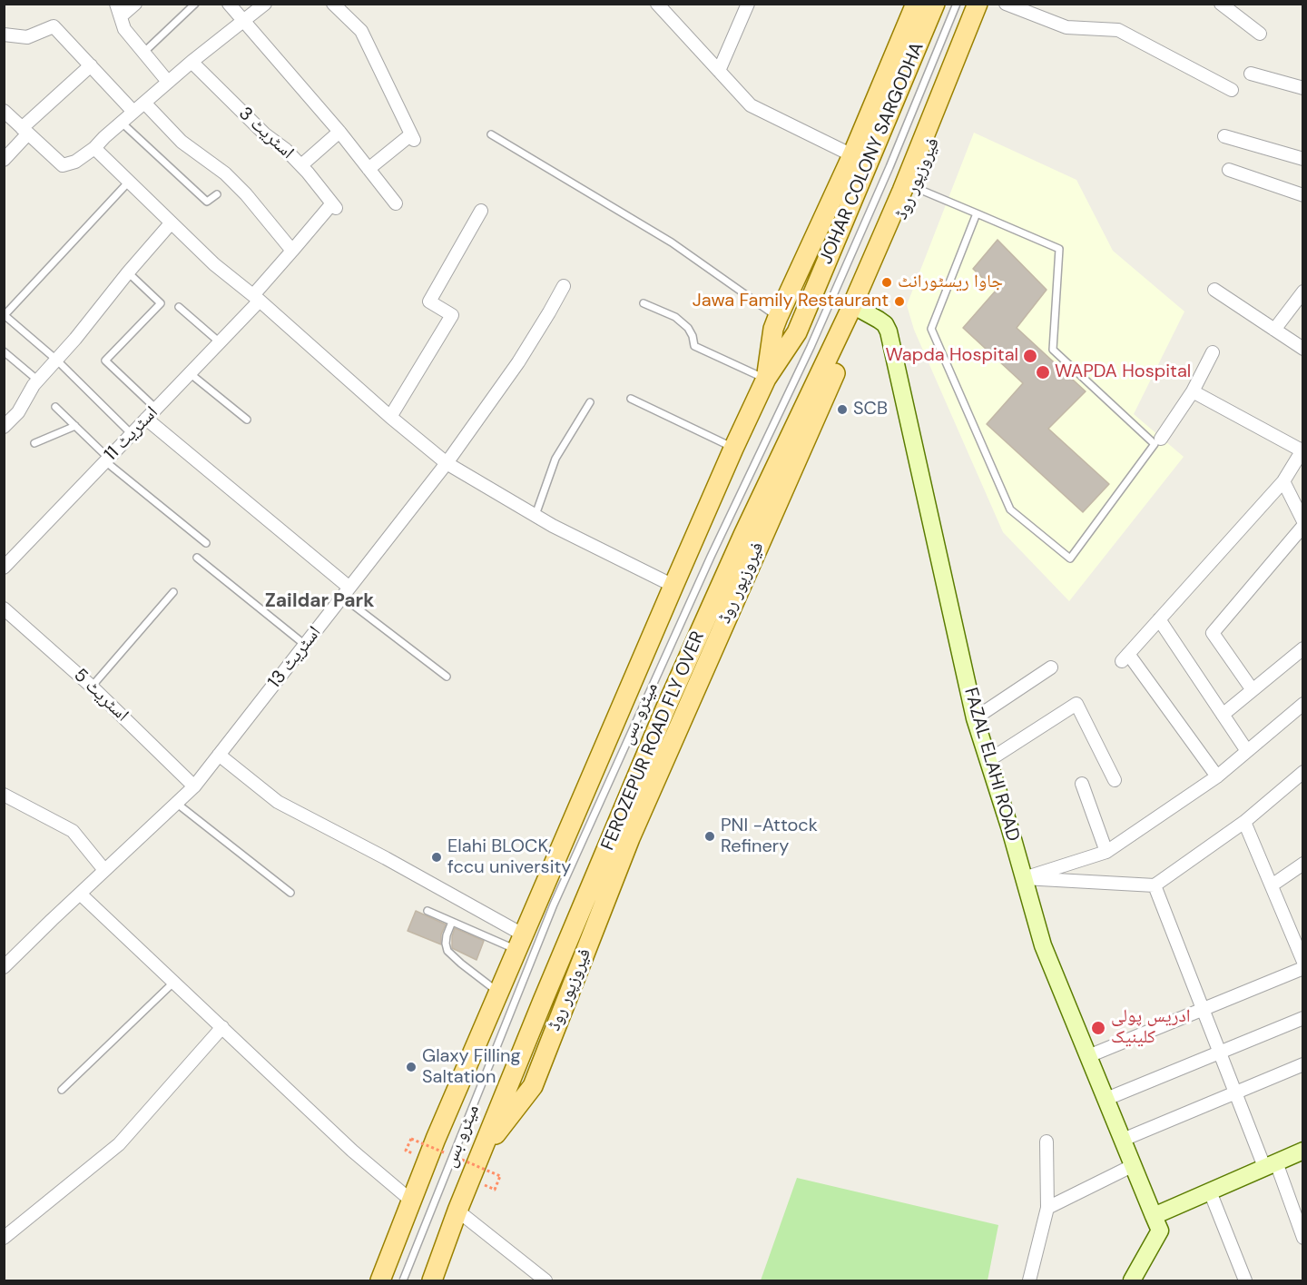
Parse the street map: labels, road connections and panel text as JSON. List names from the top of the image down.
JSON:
{
  "streets": {
    "main road": ["JOHAR COLONY SARGODHA", "فیروزپور روڈ", "FEROZEPUR ROAD FLY OVER"],
    "street": [
      "اسٹریٹ 3",
      "اسٹریٹ 11",
      "اسٹریٹ 13",
      "اسٹریٹ 5",
      "FAZAL ELAHI ROAD"
    ],
    "lane": ["میٹرو بس"]
  },
  "crossings": [
    ["اسٹریٹ 3", "اسٹریٹ 11"],
    ["فیروزپور روڈ", "FEROZEPUR ROAD FLY OVER"],
    ["فیروزپور روڈ", "FAZAL ELAHI ROAD"],
    ["اسٹریٹ 13", "اسٹریٹ 5"]
  ],
  "districts": ["Zaildar Park"],
  "places": [
    "جاوا ریسٹورانٹ",
    "Jawa Family Restaurant",
    "Wapda Hospital",
    "WAPDA Hospital",
    "SCB",
    "PNI -Attock Refinery",
    "Elahi BLOCK, fccu university",
    "ادریس پولی کلینیک",
    "Glaxy Filling Saltation"
  ]
}
